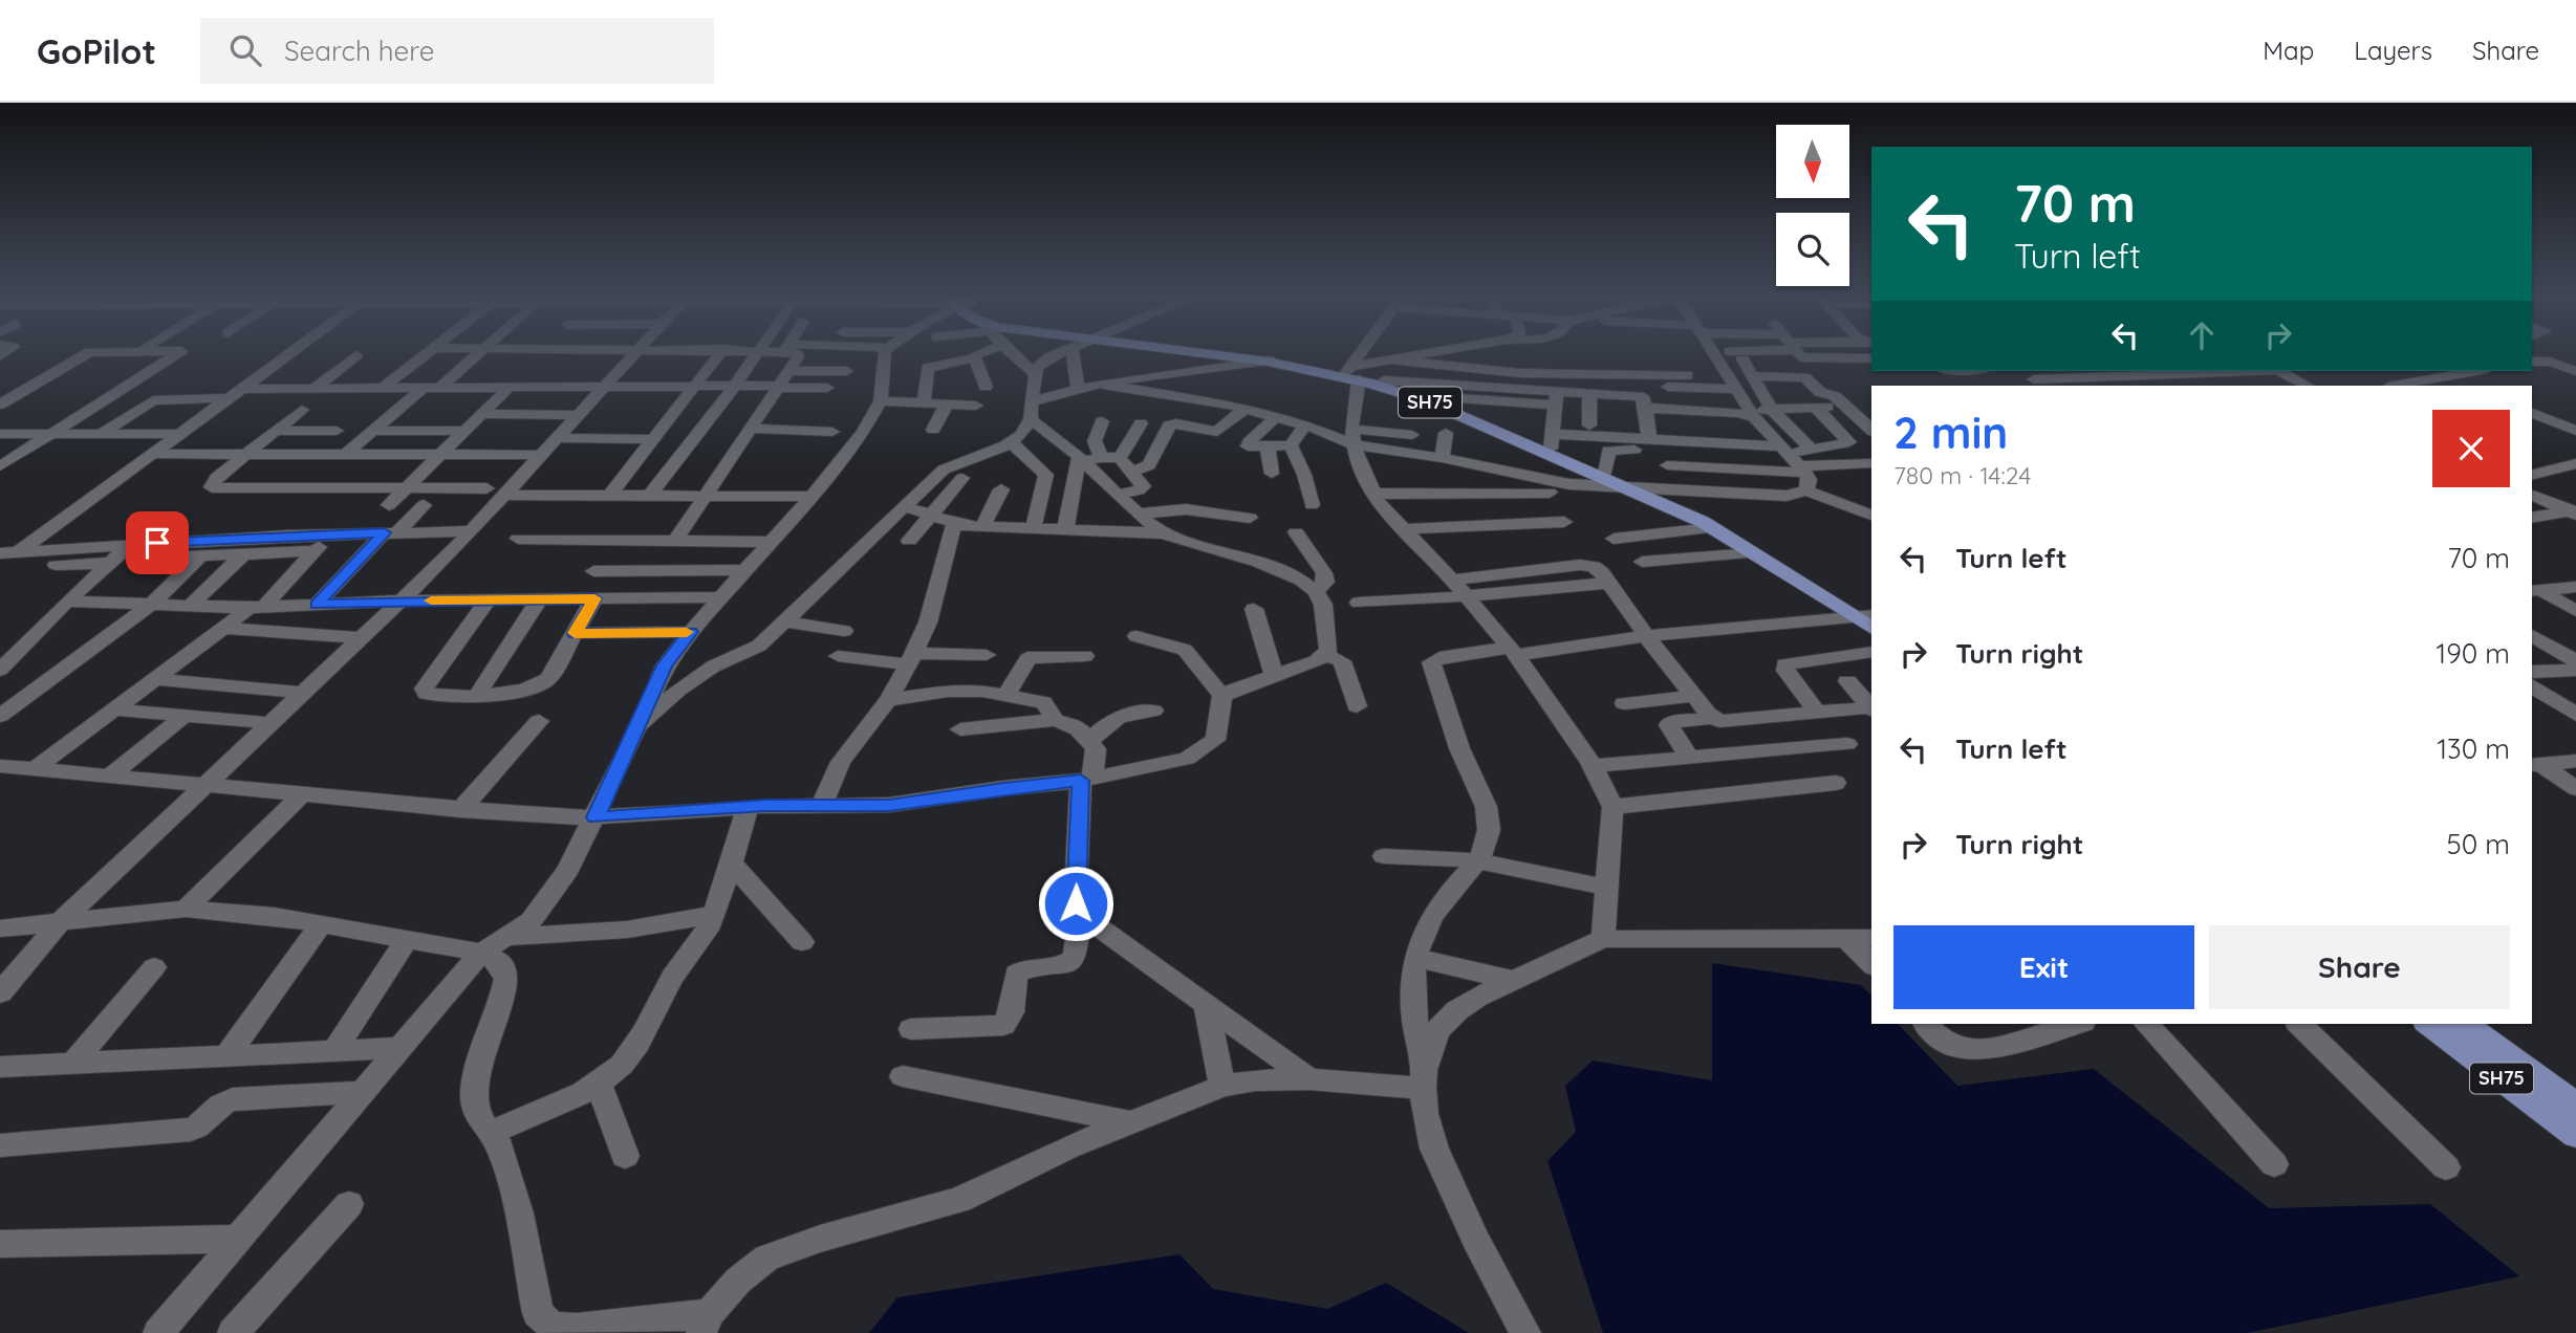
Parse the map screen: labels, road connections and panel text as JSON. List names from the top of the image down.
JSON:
{
  "streets": {
    "main road": ["SH75"]
  },
  "north": "bottom",
  "page": {
    "header": "GoPilot",
    "search": "Search here",
    "nav": ["Map", "Layers", "Share"],
    "turn": ["70 m", "Turn left"],
    "heading": ["2 min", "780 m · 14:24"],
    "list": [
      {
        "name": "Turn left",
        "value": "70 m"
      },
      {
        "name": "Turn right",
        "value": "190 m"
      },
      {
        "name": "Turn left",
        "value": "130 m"
      },
      {
        "name": "Turn right",
        "value": "50 m"
      }
    ],
    "buttons": ["Exit", "Share"]
  }
}
